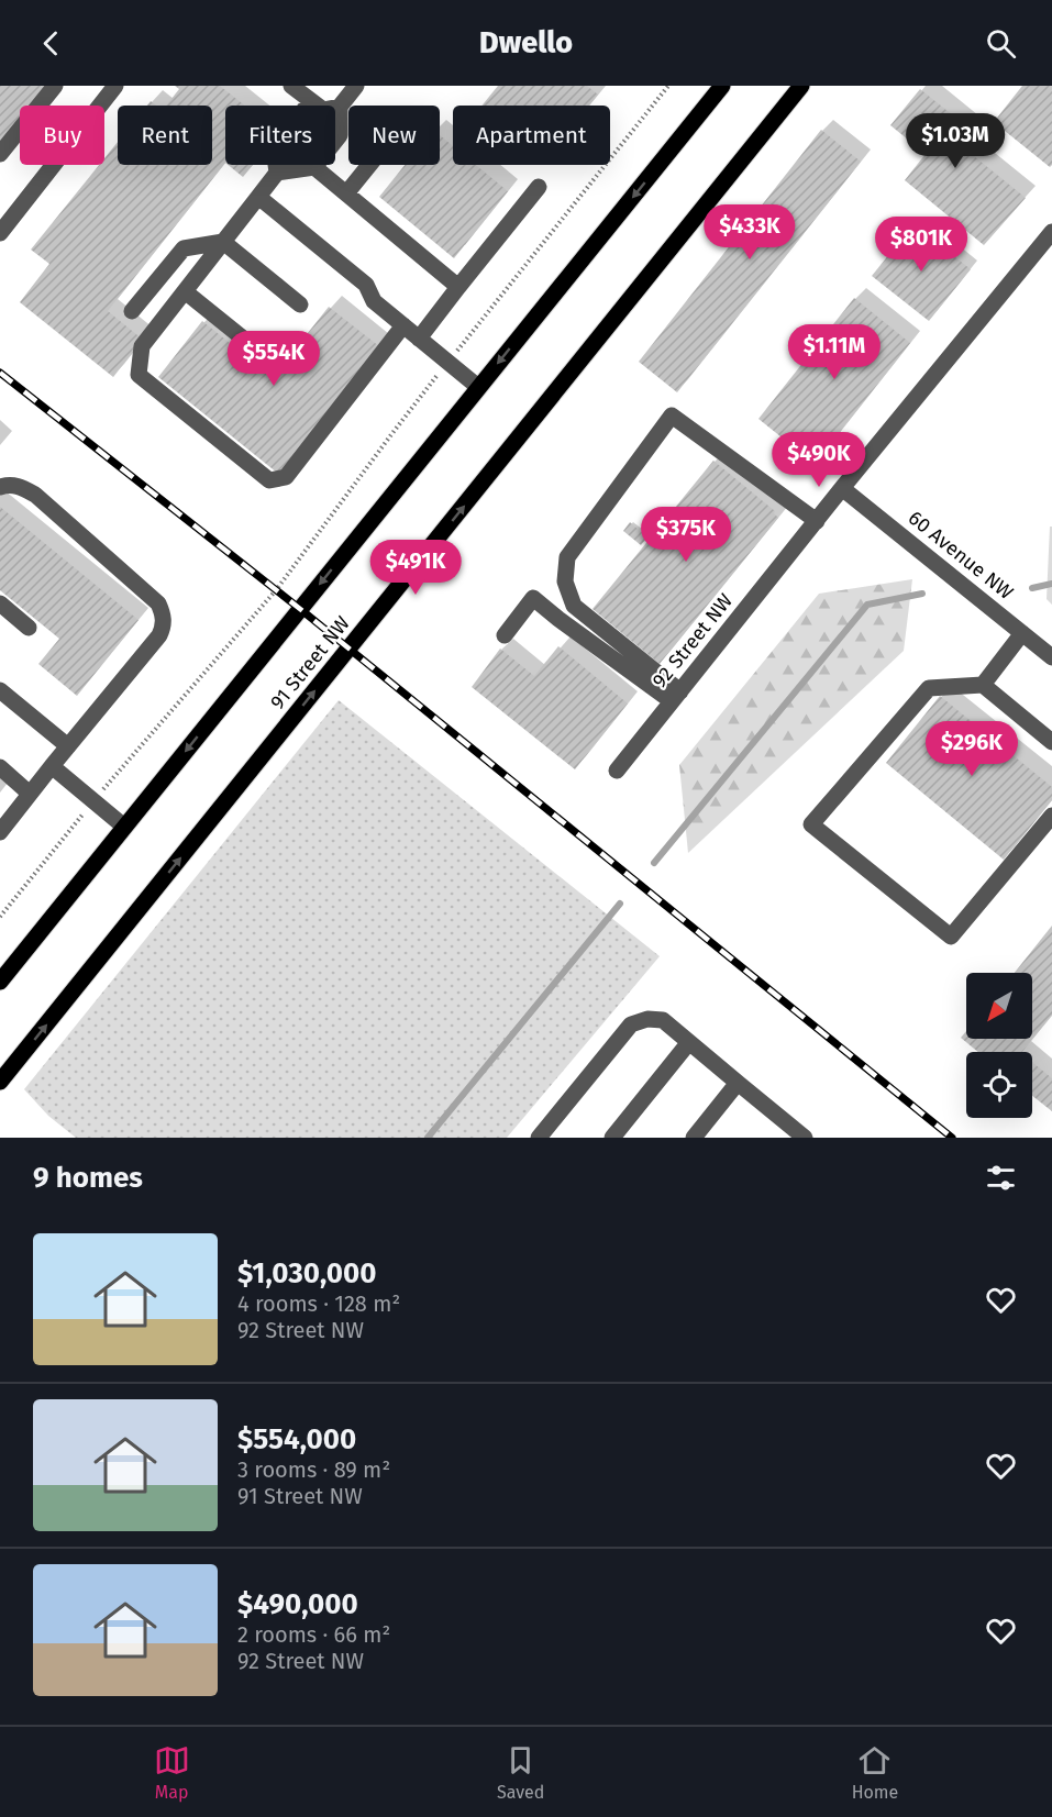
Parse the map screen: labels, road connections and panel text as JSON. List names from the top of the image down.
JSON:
{
  "streets": {
    "main road": ["91 Street NW"],
    "street": ["60 Avenue NW", "92 Street NW"]
  },
  "crossings": [
    ["60 Avenue NW", "92 Street NW"]
  ],
  "north": "bottom left",
  "page": {
    "header": "Dwello",
    "chip": [
      "Buy",
      "Rent",
      "Filters",
      "New",
      "Apartment"
    ],
    "price": [
      "$1.03M",
      "$433K",
      "$801K",
      "$1.11M",
      "$554K",
      "$490K",
      "$375K",
      "$491K",
      "$296K"
    ],
    "heading": "9 homes",
    "list": [
      {
        "name": "$1,030,000",
        "note": "4 rooms · 128 m² · 92 Street NW"
      },
      {
        "name": "$554,000",
        "note": "3 rooms · 89 m² · 91 Street NW"
      },
      {
        "name": "$490,000",
        "note": "2 rooms · 66 m² · 92 Street NW"
      }
    ],
    "tabs": ["Map", "Saved", "Home"]
  }
}
